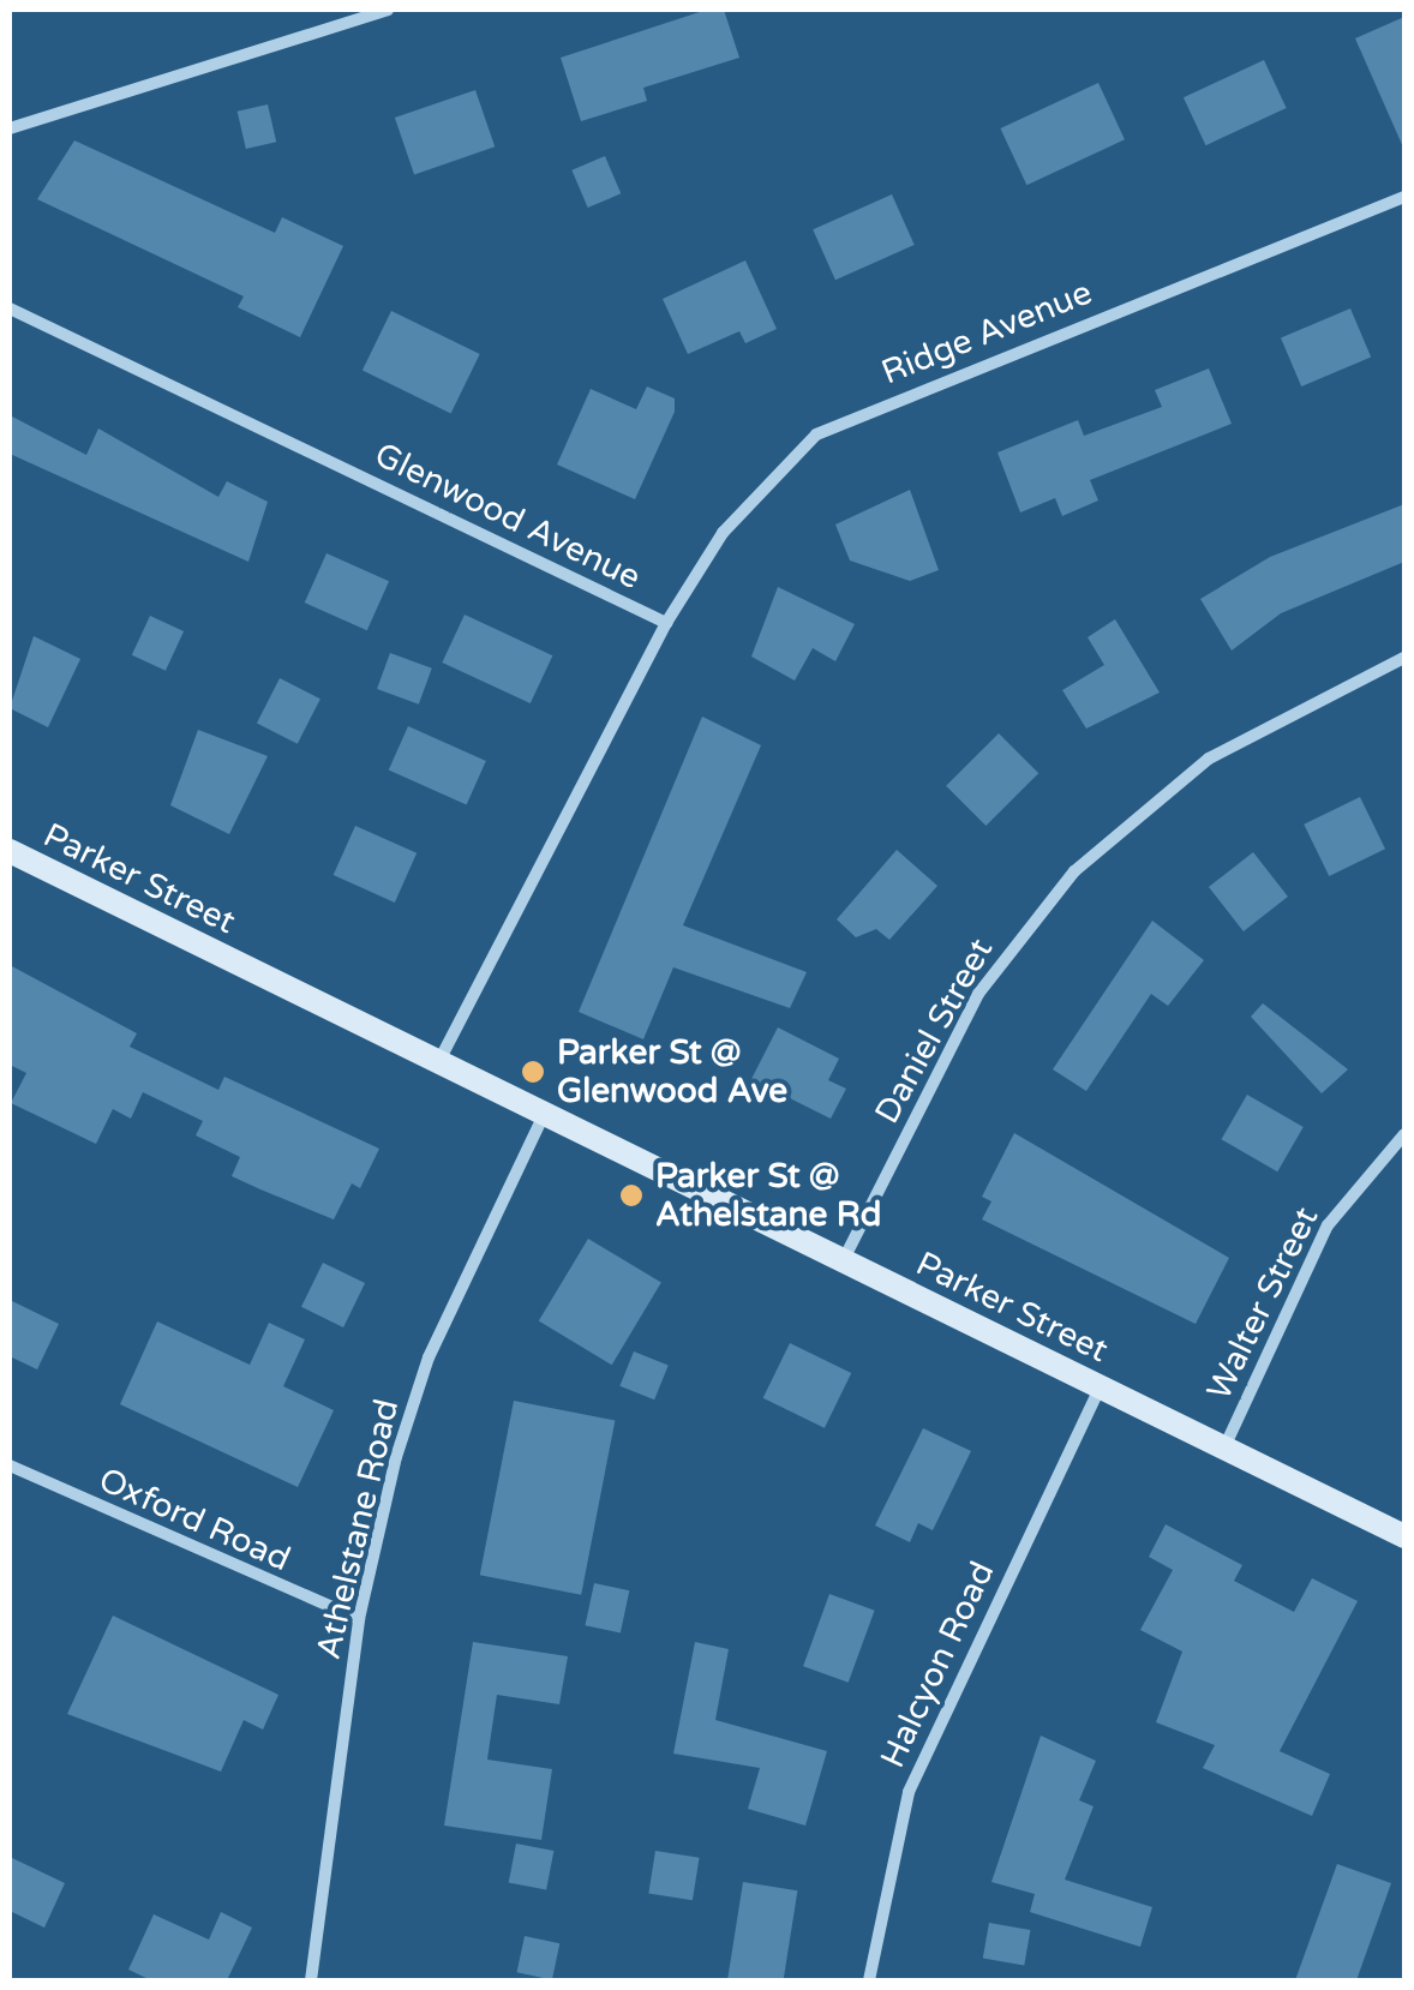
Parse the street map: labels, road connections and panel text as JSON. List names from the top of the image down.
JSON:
{
  "streets": {
    "main road": ["Parker Street"],
    "street": [
      "Ridge Avenue",
      "Glenwood Avenue",
      "Daniel Street",
      "Walter Street",
      "Oxford Road",
      "Athelstane Road",
      "Halcyon Road"
    ]
  },
  "crossings": [
    ["Ridge Avenue", "Glenwood Avenue"],
    ["Glenwood Avenue", "Parker Street"],
    ["Parker Street", "Daniel Street"],
    ["Parker Street", "Walter Street"],
    ["Parker Street", "Athelstane Road"],
    ["Parker Street", "Halcyon Road"],
    ["Oxford Road", "Athelstane Road"]
  ],
  "places": ["Parker St @ Glenwood Ave", "Parker St @ Athelstane Rd"]
}
